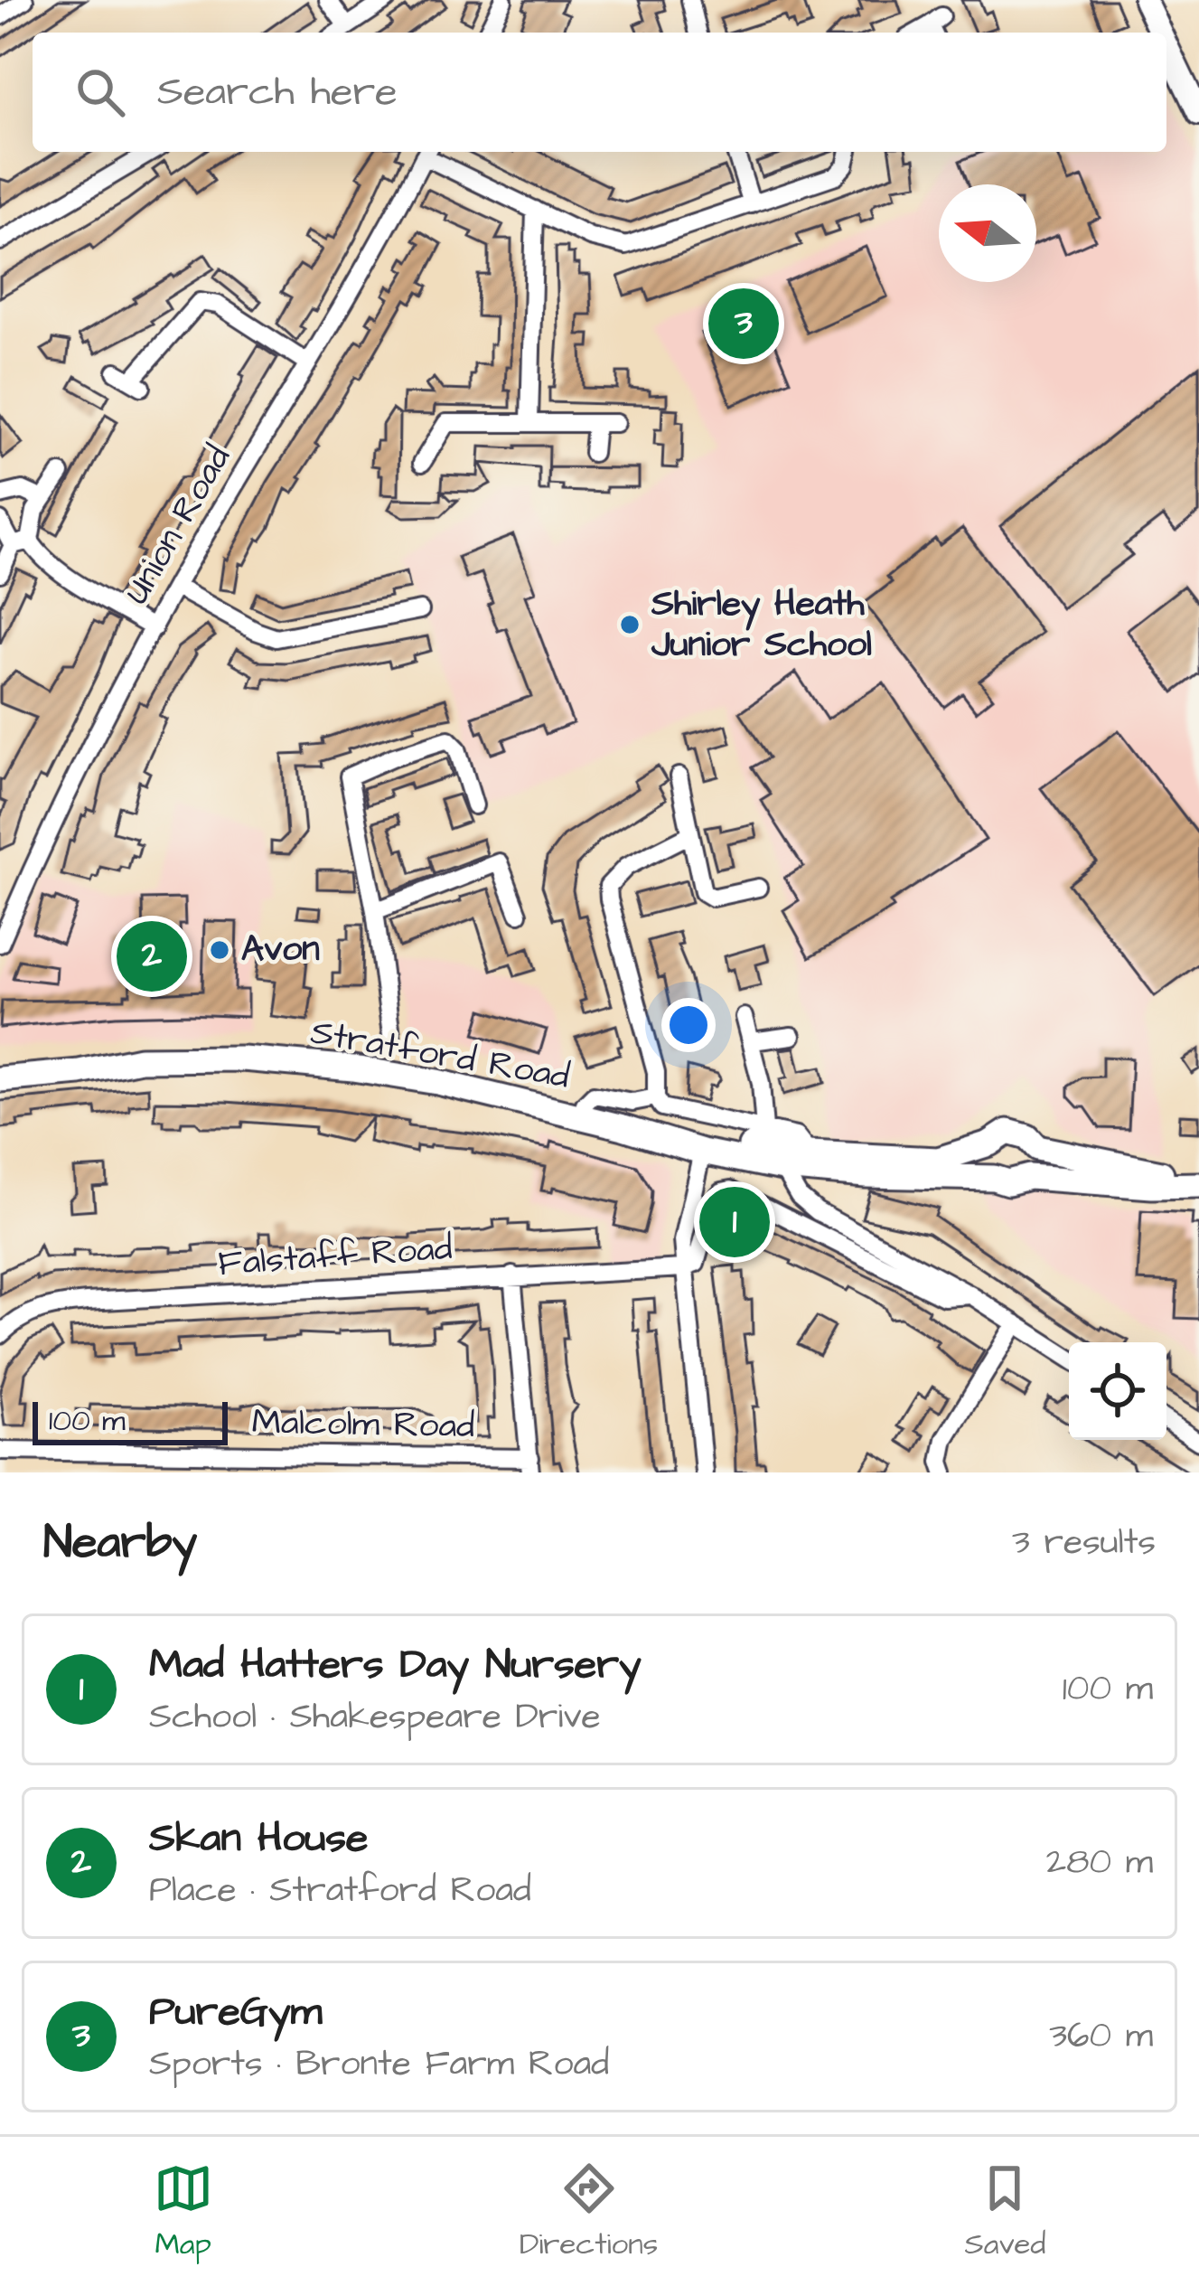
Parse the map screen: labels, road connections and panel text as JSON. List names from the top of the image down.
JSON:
{
  "streets": {
    "highway": ["Stratford Road"],
    "street": ["Union Road", "Falstaff Road", "Malcolm Road"]
  },
  "places": ["Shirley Heath Junior School", "Avon"],
  "scale_bar": "100 m",
  "north": "left",
  "page": {
    "search": "Search here",
    "pins": ["3", "2", "1"],
    "scale": "100 m",
    "heading": ["Nearby", "3 results"],
    "list": [
      {
        "mark": "1",
        "name": "Mad Hatters Day Nursery",
        "note": "School · Shakespeare Drive",
        "value": "100 m"
      },
      {
        "mark": "2",
        "name": "Skan House",
        "note": "Place · Stratford Road",
        "value": "280 m"
      },
      {
        "mark": "3",
        "name": "PureGym",
        "note": "Sports · Bronte Farm Road",
        "value": "360 m"
      }
    ],
    "nav": ["Map", "Directions", "Saved"]
  }
}
